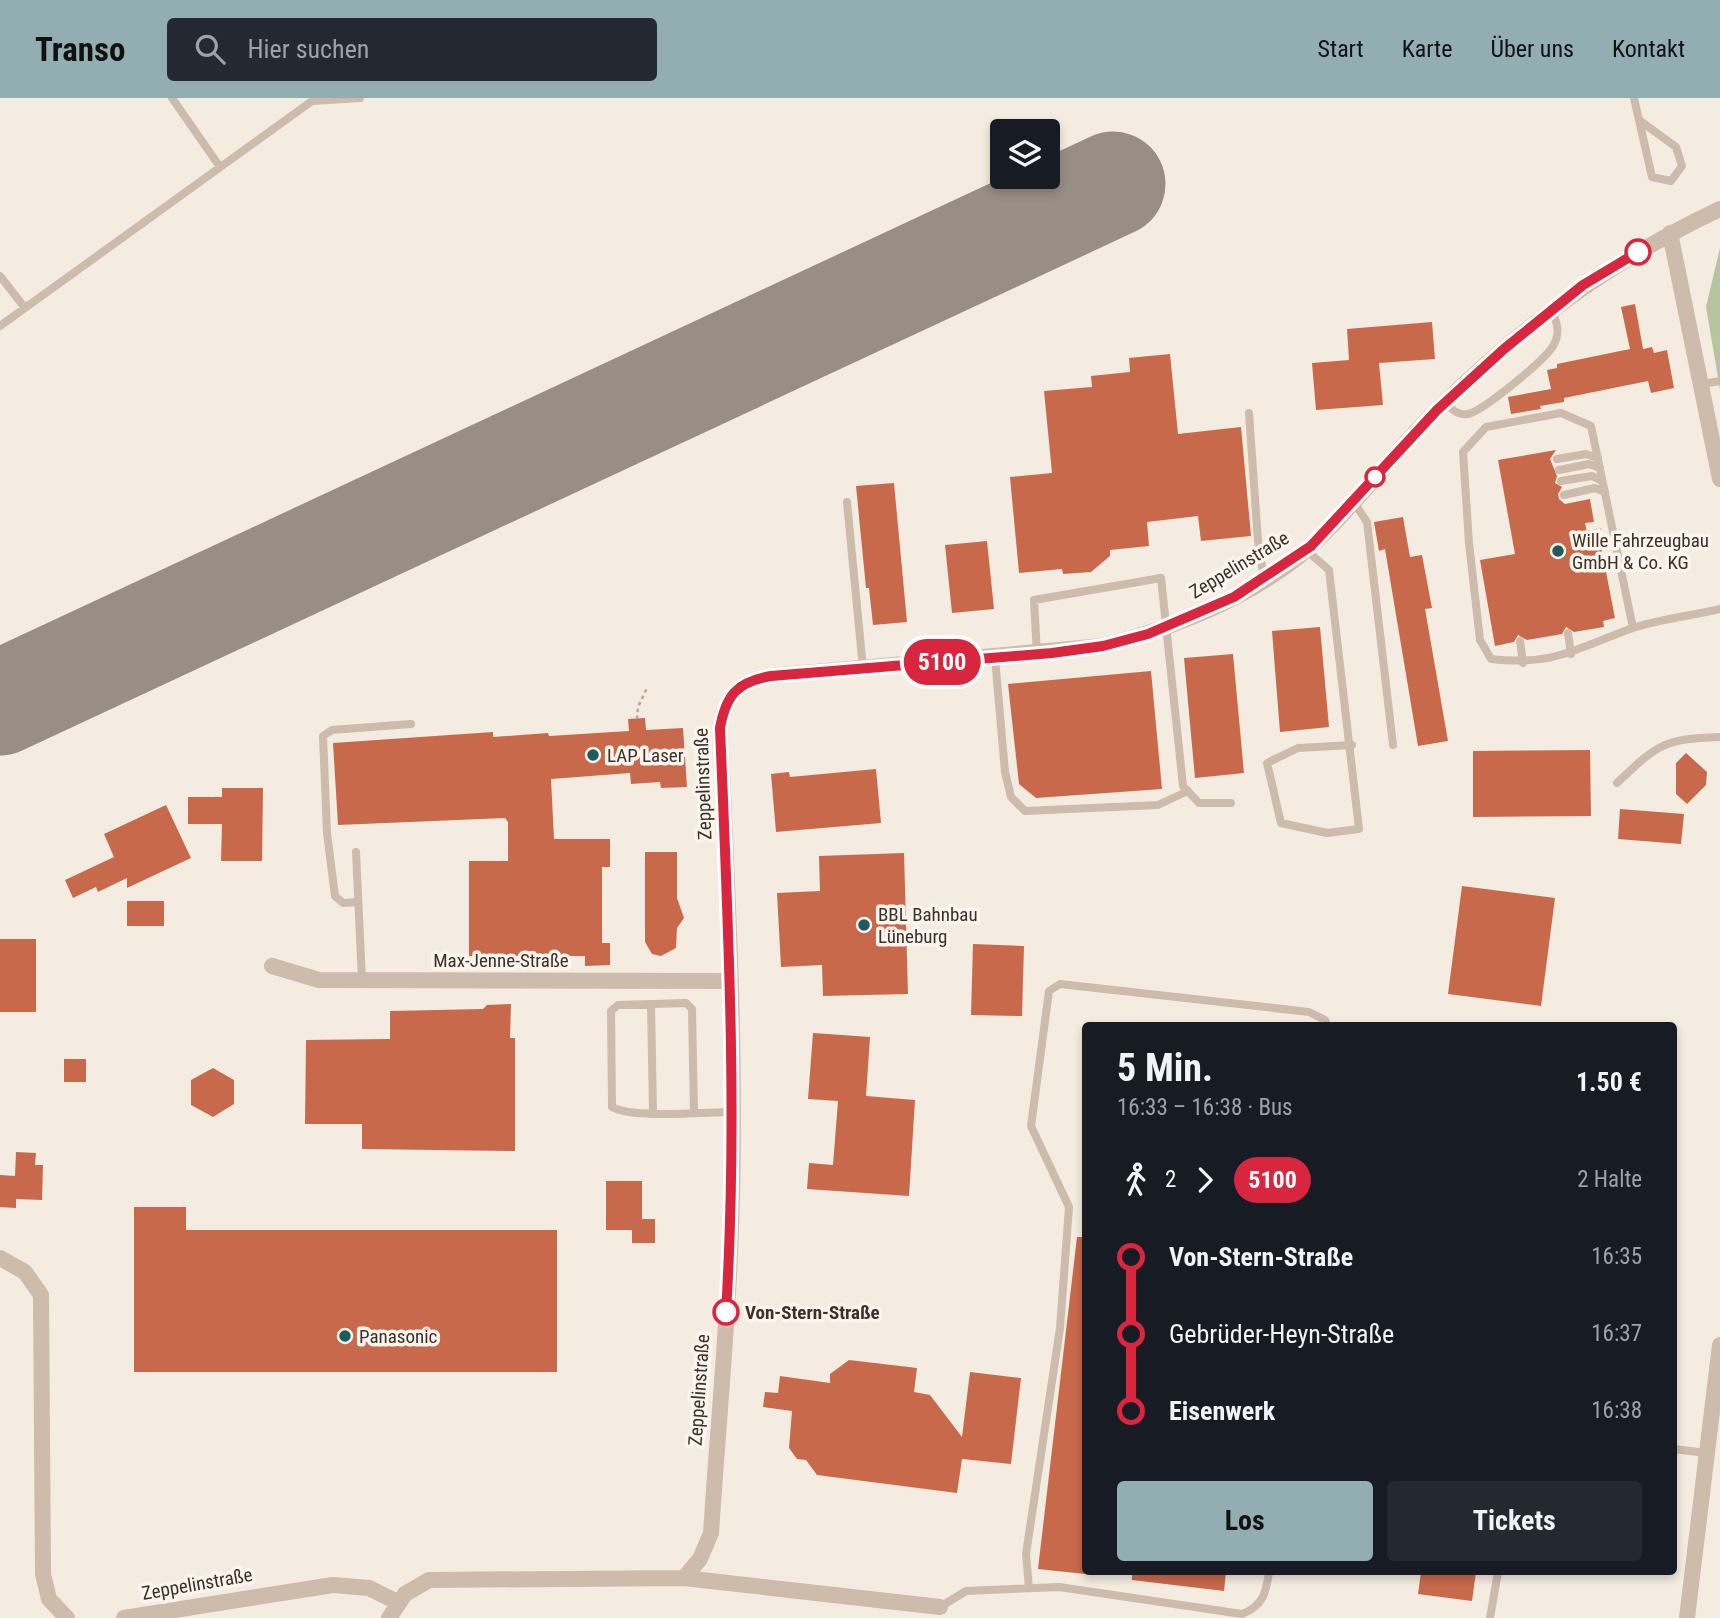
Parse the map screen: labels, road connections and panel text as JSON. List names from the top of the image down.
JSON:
{
  "streets": {
    "street": ["Zeppelinstraße", "Max-Jenne-Straße"]
  },
  "crossings": [
    ["Zeppelinstraße", "Max-Jenne-Straße"]
  ],
  "places": [
    "Wille Fahrzeugbau GmbH & Co. KG",
    "LAP Laser",
    "BBL Bahnbau Lüneburg",
    "Von-Stern-Straße",
    "Panasonic"
  ],
  "lines": ["bus line 5100"],
  "page": {
    "header": "Transo",
    "search": "Hier suchen",
    "nav": [
      "Start",
      "Karte",
      "Über uns",
      "Kontakt"
    ],
    "on_map": "5100",
    "heading": ["5 Min.", "16:33 – 16:38 · Bus", "1.50 €"],
    "legs": ["2", "5100", "2 Halte"],
    "list": [
      {
        "name": "Von-Stern-Straße",
        "value": "16:35"
      },
      {
        "name": "Gebrüder-Heyn-Straße",
        "value": "16:37"
      },
      {
        "name": "Eisenwerk",
        "value": "16:38"
      }
    ],
    "buttons": ["Los", "Tickets"]
  }
}
